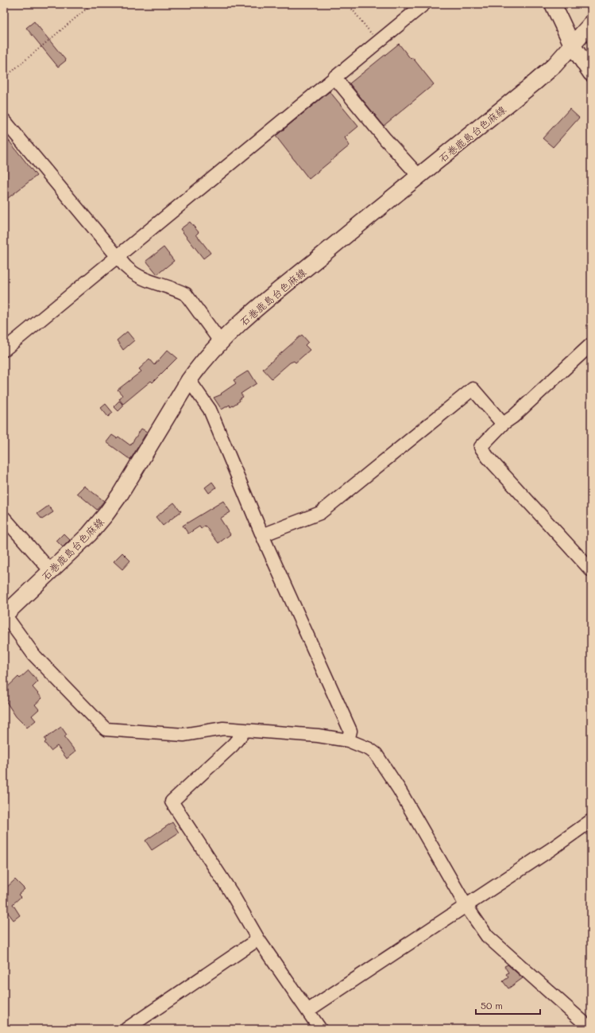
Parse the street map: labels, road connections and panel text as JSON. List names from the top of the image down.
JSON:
{
  "streets": {
    "main road": ["石巻鹿島台色麻線"]
  },
  "scale_bar": "50 m"
}
